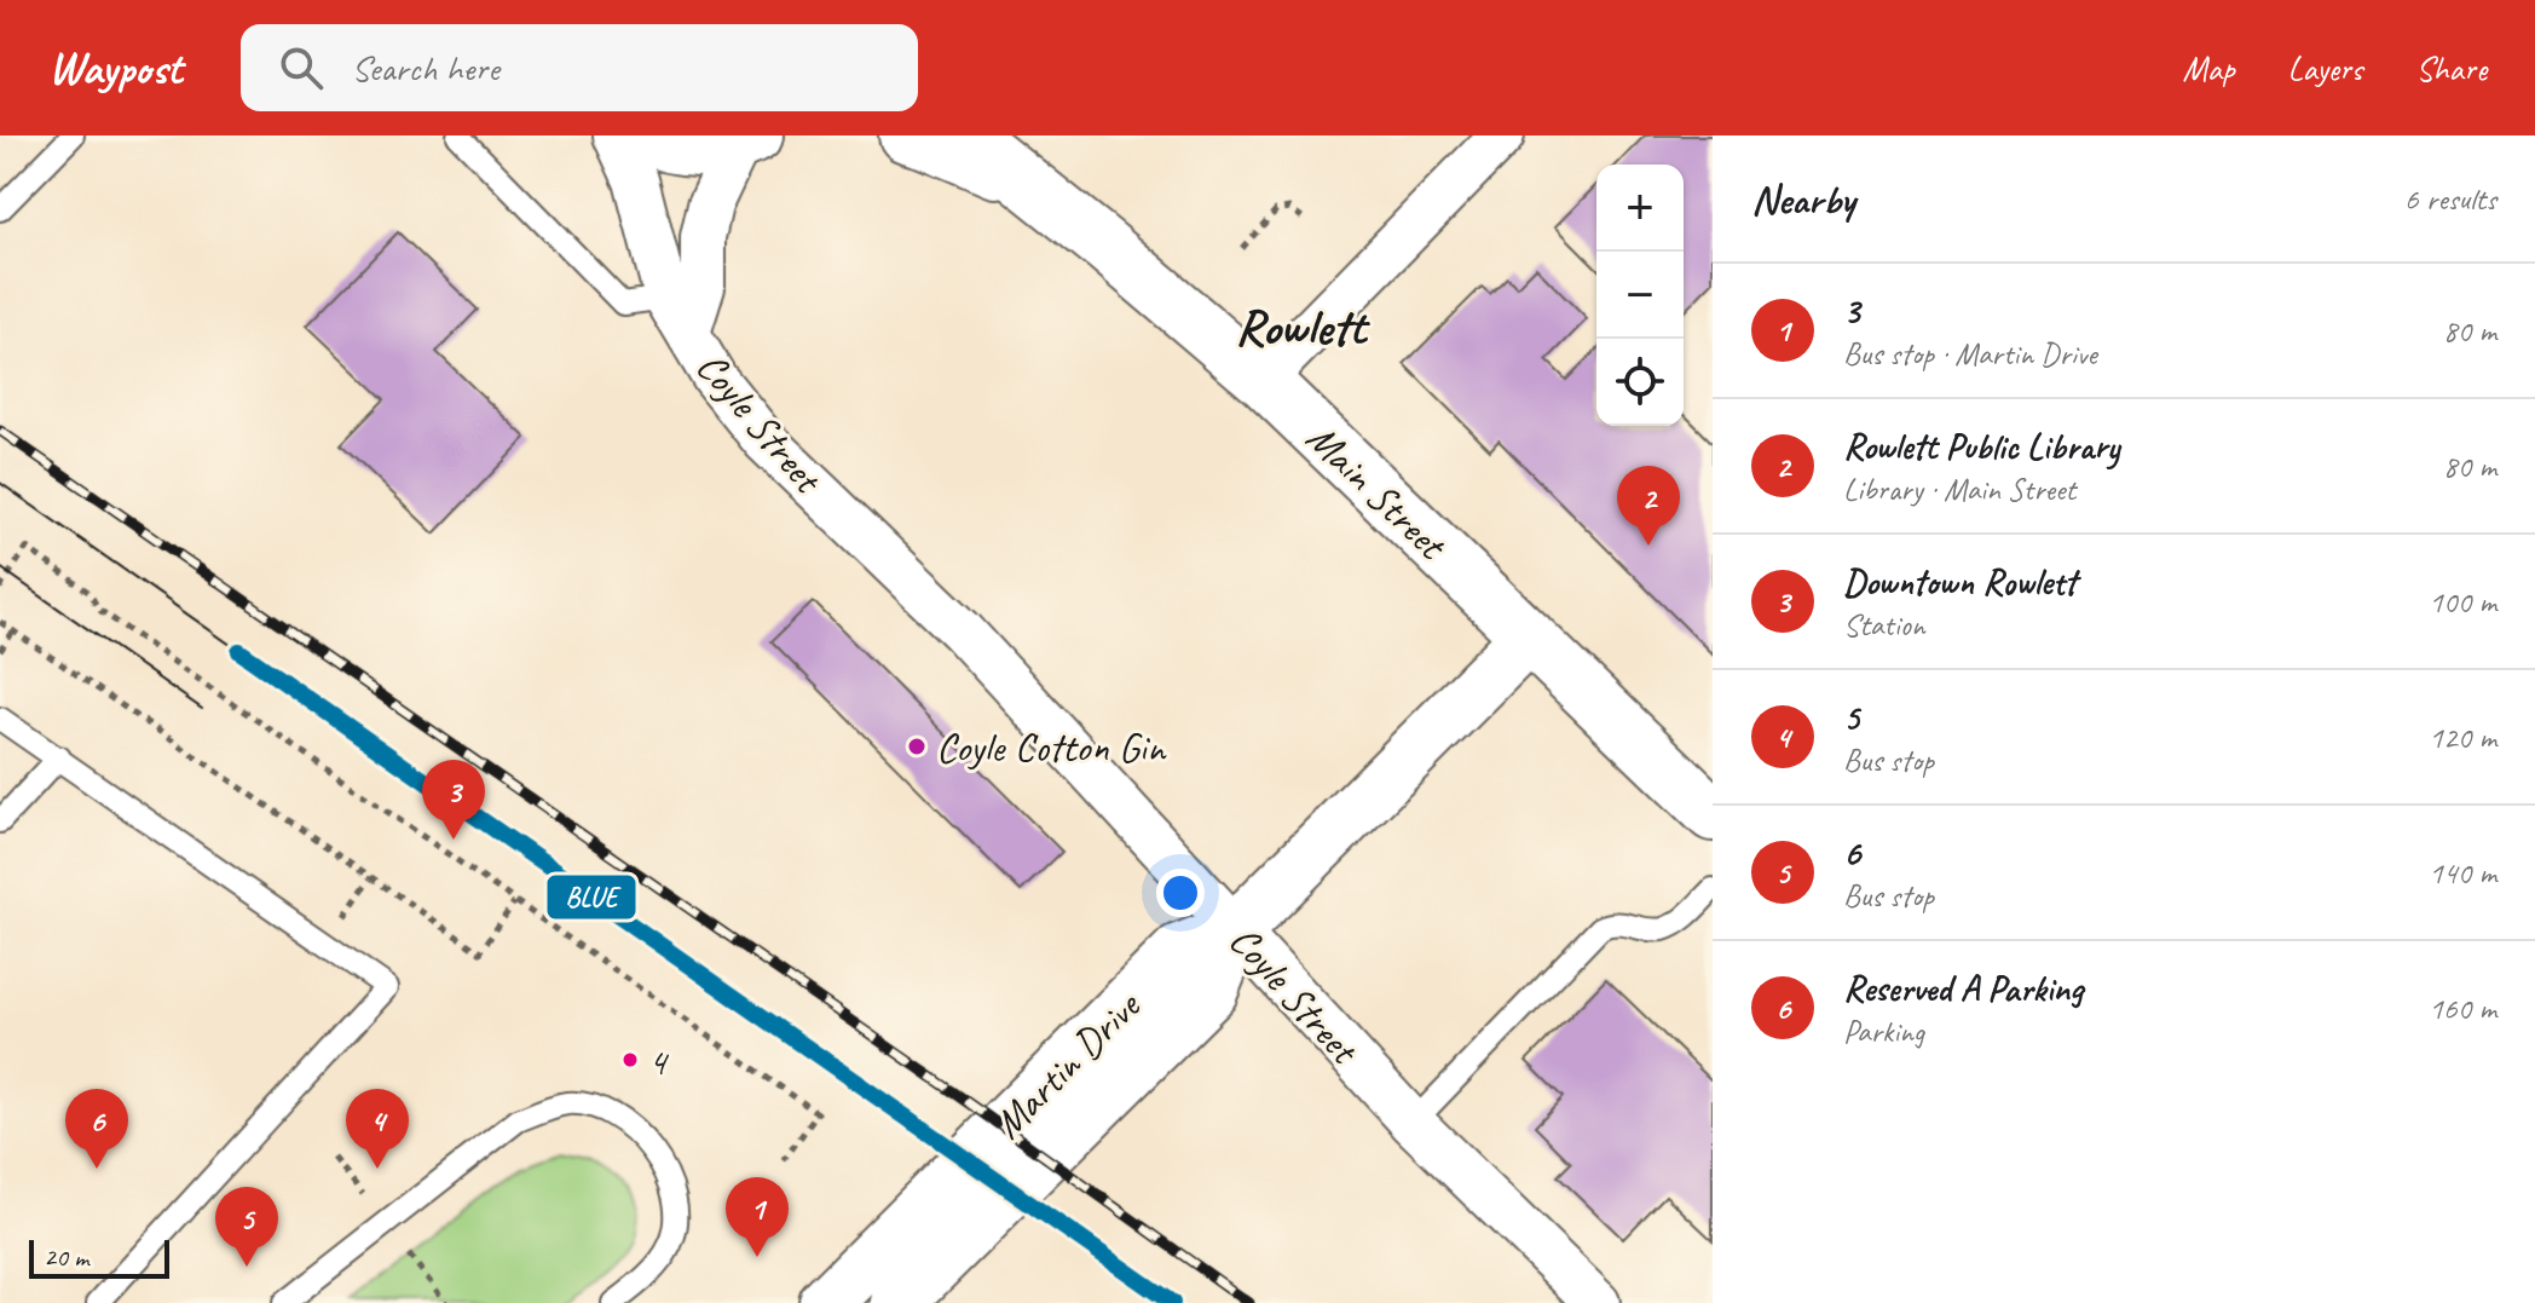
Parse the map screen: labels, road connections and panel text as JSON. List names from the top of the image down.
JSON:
{
  "streets": {
    "street": ["Coyle Street", "Main Street", "Martin Drive"]
  },
  "crossings": [
    ["Coyle Street", "Martin Drive"],
    ["Main Street", "Martin Drive"]
  ],
  "districts": ["Rowlett"],
  "places": ["Coyle Cotton Gin", "4"],
  "lines": ["transit line BLUE"],
  "scale_bar": "20 m",
  "page": {
    "header": "Waypost",
    "search": "Search here",
    "nav": ["Map", "Layers", "Share"],
    "heading": ["Nearby", "6 results"],
    "map_buttons": ["+", "−"],
    "list": [
      {
        "mark": "1",
        "name": "3",
        "note": "Bus stop · Martin Drive",
        "value": "80 m"
      },
      {
        "mark": "2",
        "name": "Rowlett Public Library",
        "note": "Library · Main Street",
        "value": "80 m"
      },
      {
        "mark": "3",
        "name": "Downtown Rowlett",
        "note": "Station",
        "value": "100 m"
      },
      {
        "mark": "4",
        "name": "5",
        "note": "Bus stop",
        "value": "120 m"
      },
      {
        "mark": "5",
        "name": "6",
        "note": "Bus stop",
        "value": "140 m"
      },
      {
        "mark": "6",
        "name": "Reserved A Parking",
        "note": "Parking",
        "value": "160 m"
      }
    ],
    "pins": [
      "2",
      "3",
      "4",
      "6",
      "1",
      "5"
    ],
    "scale": "20 m"
  }
}
